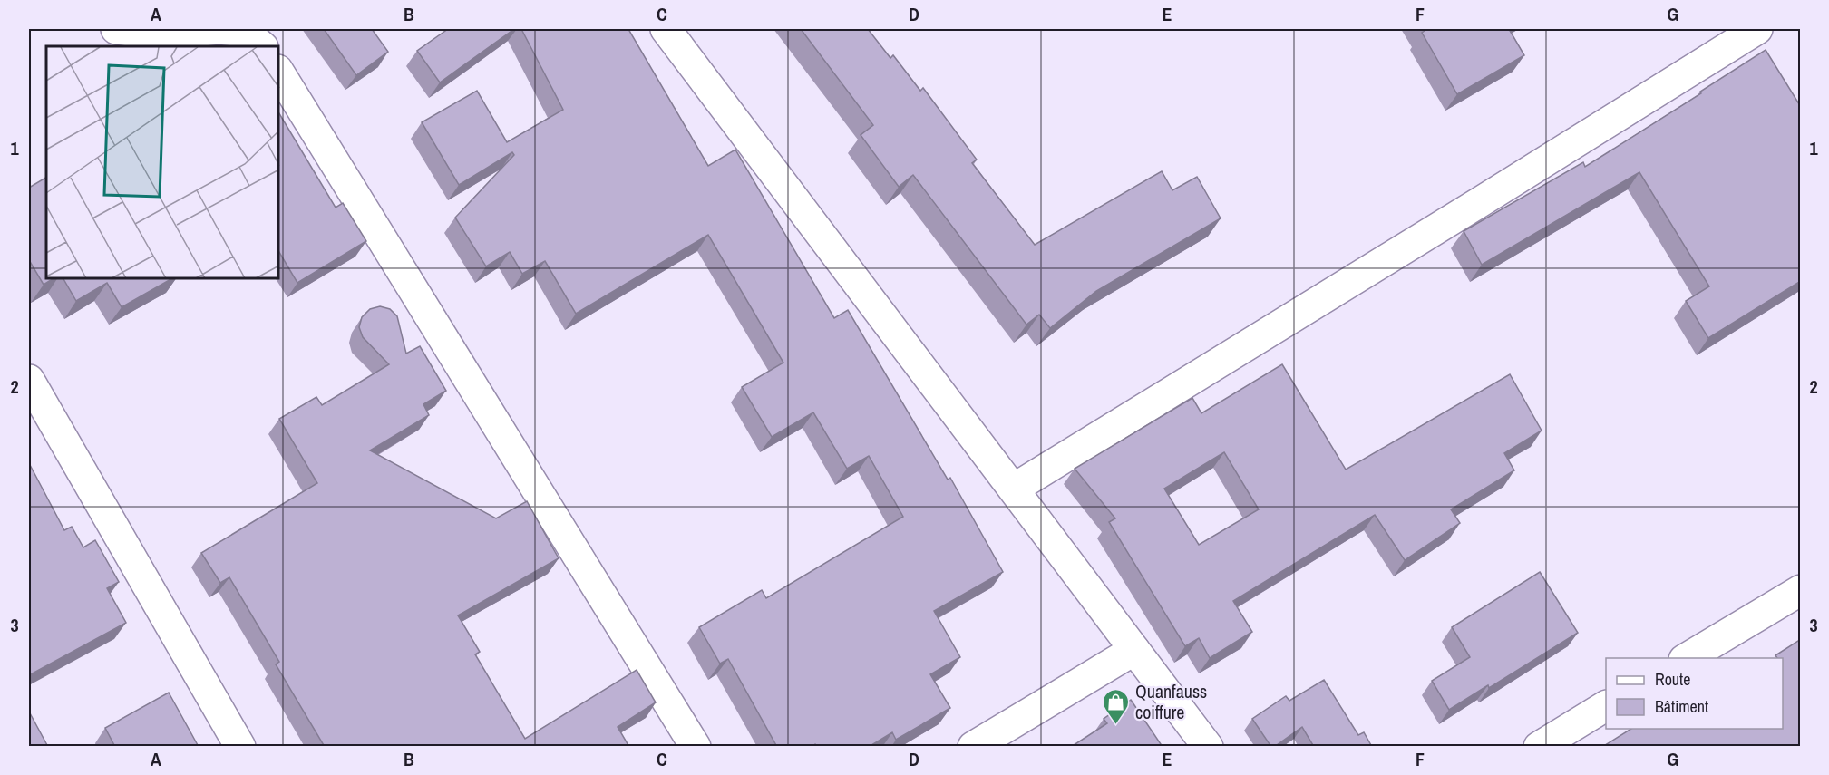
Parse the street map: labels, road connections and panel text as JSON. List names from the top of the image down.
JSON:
{
  "places": {
    "shop": ["Quanfauss coiffure"]
  },
  "legend": ["Route", "Bâtiment"],
  "grid": {
    "columns": [
      "A",
      "B",
      "C",
      "D",
      "E",
      "F",
      "G"
    ],
    "rows": ["1", "2", "3"]
  }
}
